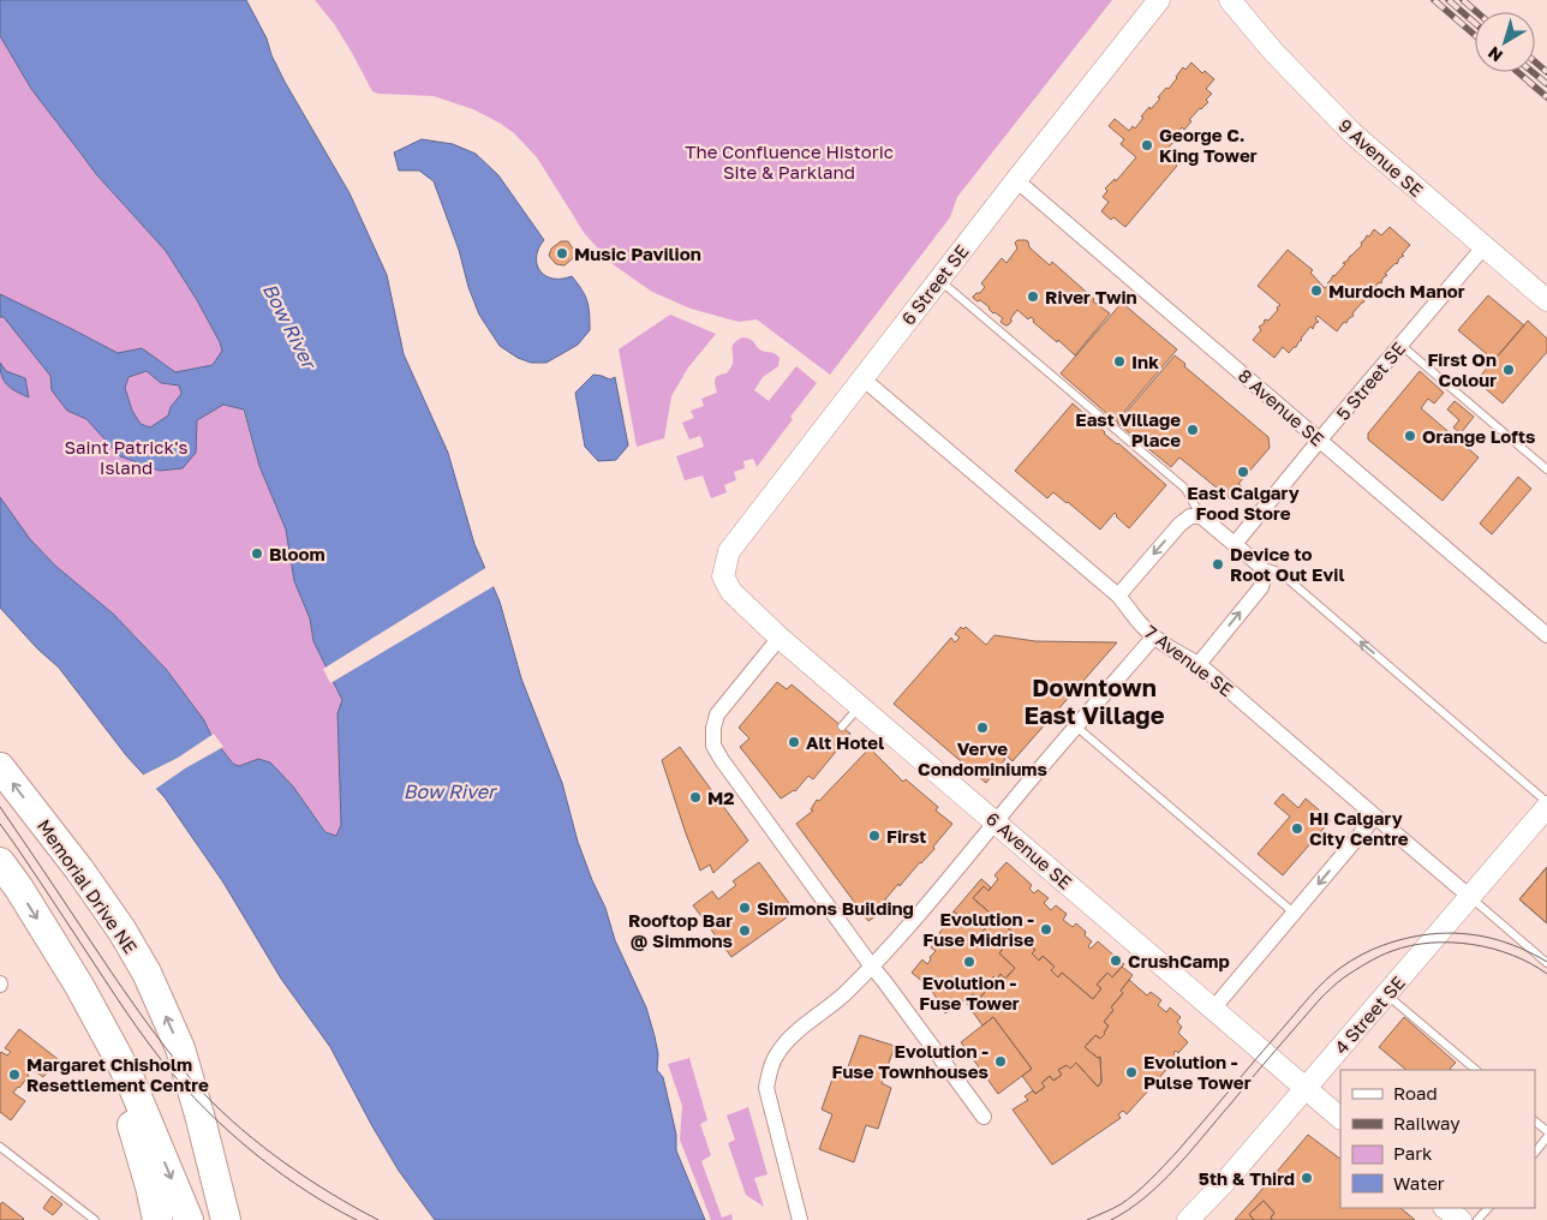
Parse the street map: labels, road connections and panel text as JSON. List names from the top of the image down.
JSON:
{
  "streets": {
    "highway": ["Memorial Drive NE"],
    "street": [
      "9 Avenue SE",
      "6 Street SE",
      "5 Street SE",
      "8 Avenue SE",
      "7 Avenue SE",
      "6 Avenue SE",
      "4 Street SE"
    ]
  },
  "crossings": [
    ["9 Avenue SE", "5 Street SE"],
    ["6 Street SE", "8 Avenue SE"],
    ["6 Street SE", "7 Avenue SE"],
    ["6 Street SE", "6 Avenue SE"],
    ["5 Street SE", "8 Avenue SE"],
    ["7 Avenue SE", "4 Street SE"],
    ["6 Avenue SE", "4 Street SE"]
  ],
  "districts": ["Downtown East Village"],
  "water": ["Bow River"],
  "parks": ["The Confluence Historic Site & Parkland", "Saint Patrick's Island"],
  "places": [
    "George C. King Tower",
    "Music Pavilion",
    "Murdoch Manor",
    "River Twin",
    "Ink",
    "First On Colour",
    "East Village Place",
    "Orange Lofts",
    "East Calgary Food Store",
    "Bloom",
    "Device to Root Out Evil",
    "Verve Condominiums",
    "Alt Hotel",
    "M2",
    "HI Calgary City Centre",
    "First",
    "Simmons Building",
    "Evolution - Fuse Midrise",
    "Rooftop Bar @ Simmons",
    "CrushCamp",
    "Evolution - Fuse Tower",
    "Evolution - Fuse Townhouses",
    "Evolution - Pulse Tower",
    "Margaret Chisholm Resettlement Centre",
    "5th & Third"
  ],
  "legend": [
    "Road",
    "Railway",
    "Park",
    "Water"
  ],
  "north": "bottom left"
}
